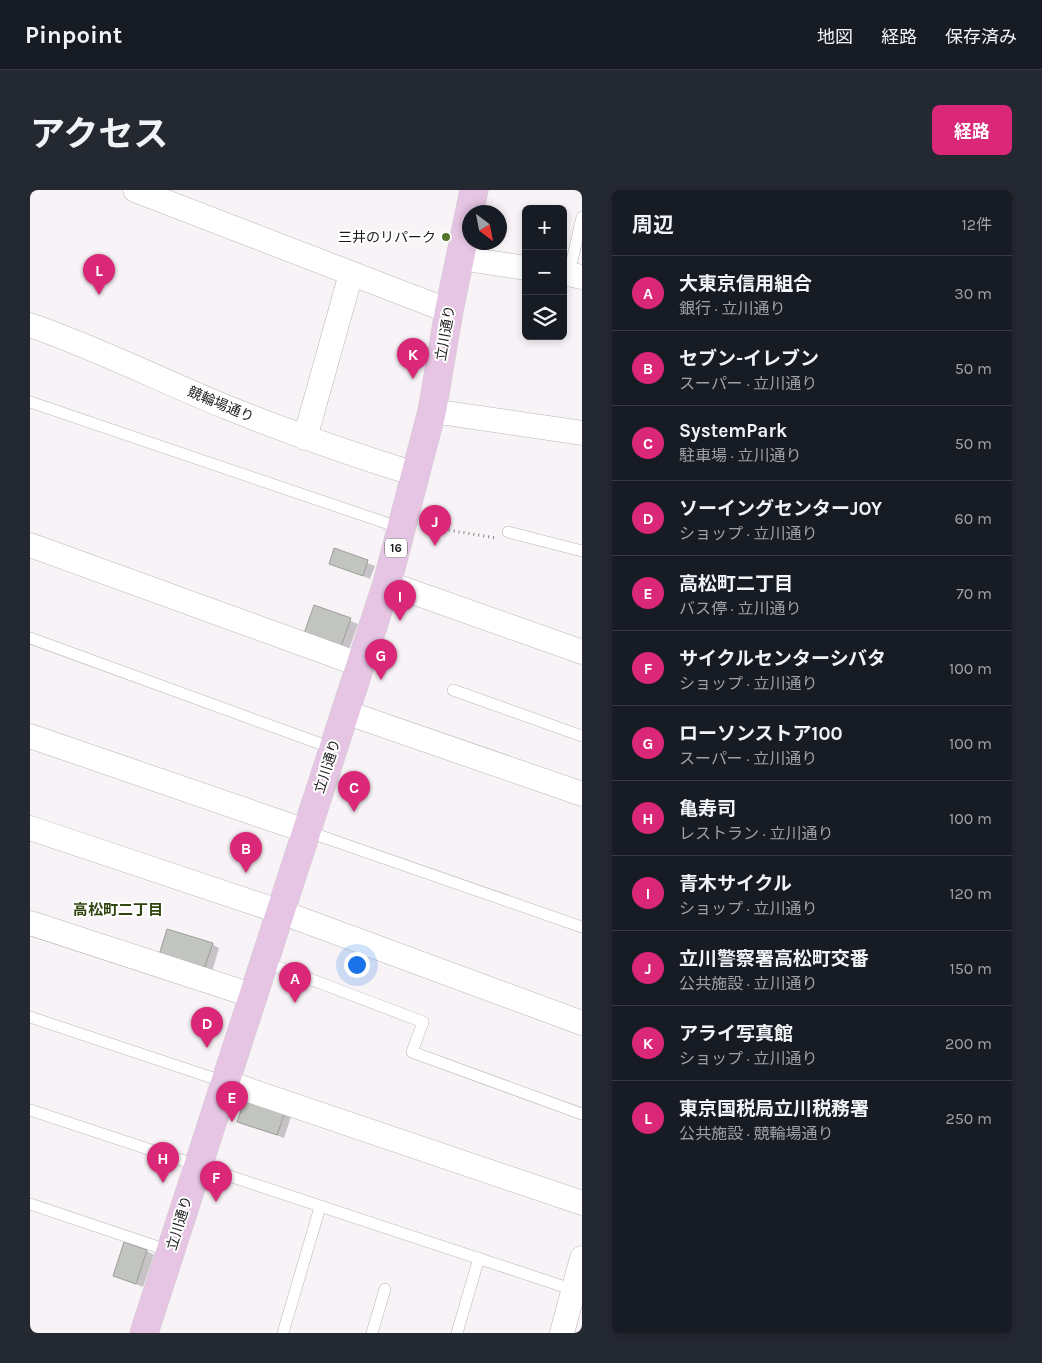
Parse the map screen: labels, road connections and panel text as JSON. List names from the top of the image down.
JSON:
{
  "streets": {
    "main road": ["立川通り", "16"],
    "street": ["競輪場通り"]
  },
  "crossings": [
    ["立川通り", "競輪場通り"]
  ],
  "districts": ["高松町二丁目"],
  "places": ["三井のリパーク"],
  "north": "bottom right",
  "page": {
    "header": "Pinpoint",
    "nav": ["地図", "経路", "保存済み"],
    "title": "アクセス",
    "buttons": "経路",
    "heading": ["周辺", "12件"],
    "map_buttons": ["+", "−"],
    "pins": [
      "L",
      "K",
      "J",
      "I",
      "G",
      "C",
      "B",
      "A",
      "D",
      "E",
      "H",
      "F"
    ],
    "list": [
      {
        "mark": "A",
        "name": "大東京信用組合",
        "note": "銀行 · 立川通り",
        "value": "30 m"
      },
      {
        "mark": "B",
        "name": "セブン-イレブン",
        "note": "スーパー · 立川通り",
        "value": "50 m"
      },
      {
        "mark": "C",
        "name": "SystemPark",
        "note": "駐車場 · 立川通り",
        "value": "50 m"
      },
      {
        "mark": "D",
        "name": "ソーイングセンターJOY",
        "note": "ショップ · 立川通り",
        "value": "60 m"
      },
      {
        "mark": "E",
        "name": "高松町二丁目",
        "note": "バス停 · 立川通り",
        "value": "70 m"
      },
      {
        "mark": "F",
        "name": "サイクルセンターシバタ",
        "note": "ショップ · 立川通り",
        "value": "100 m"
      },
      {
        "mark": "G",
        "name": "ローソンストア100",
        "note": "スーパー · 立川通り",
        "value": "100 m"
      },
      {
        "mark": "H",
        "name": "亀寿司",
        "note": "レストラン · 立川通り",
        "value": "100 m"
      },
      {
        "mark": "I",
        "name": "青木サイクル",
        "note": "ショップ · 立川通り",
        "value": "120 m"
      },
      {
        "mark": "J",
        "name": "立川警察署高松町交番",
        "note": "公共施設 · 立川通り",
        "value": "150 m"
      },
      {
        "mark": "K",
        "name": "アライ写真館",
        "note": "ショップ · 立川通り",
        "value": "200 m"
      },
      {
        "mark": "L",
        "name": "東京国税局立川税務署",
        "note": "公共施設 · 競輪場通り",
        "value": "250 m"
      }
    ]
  }
}
